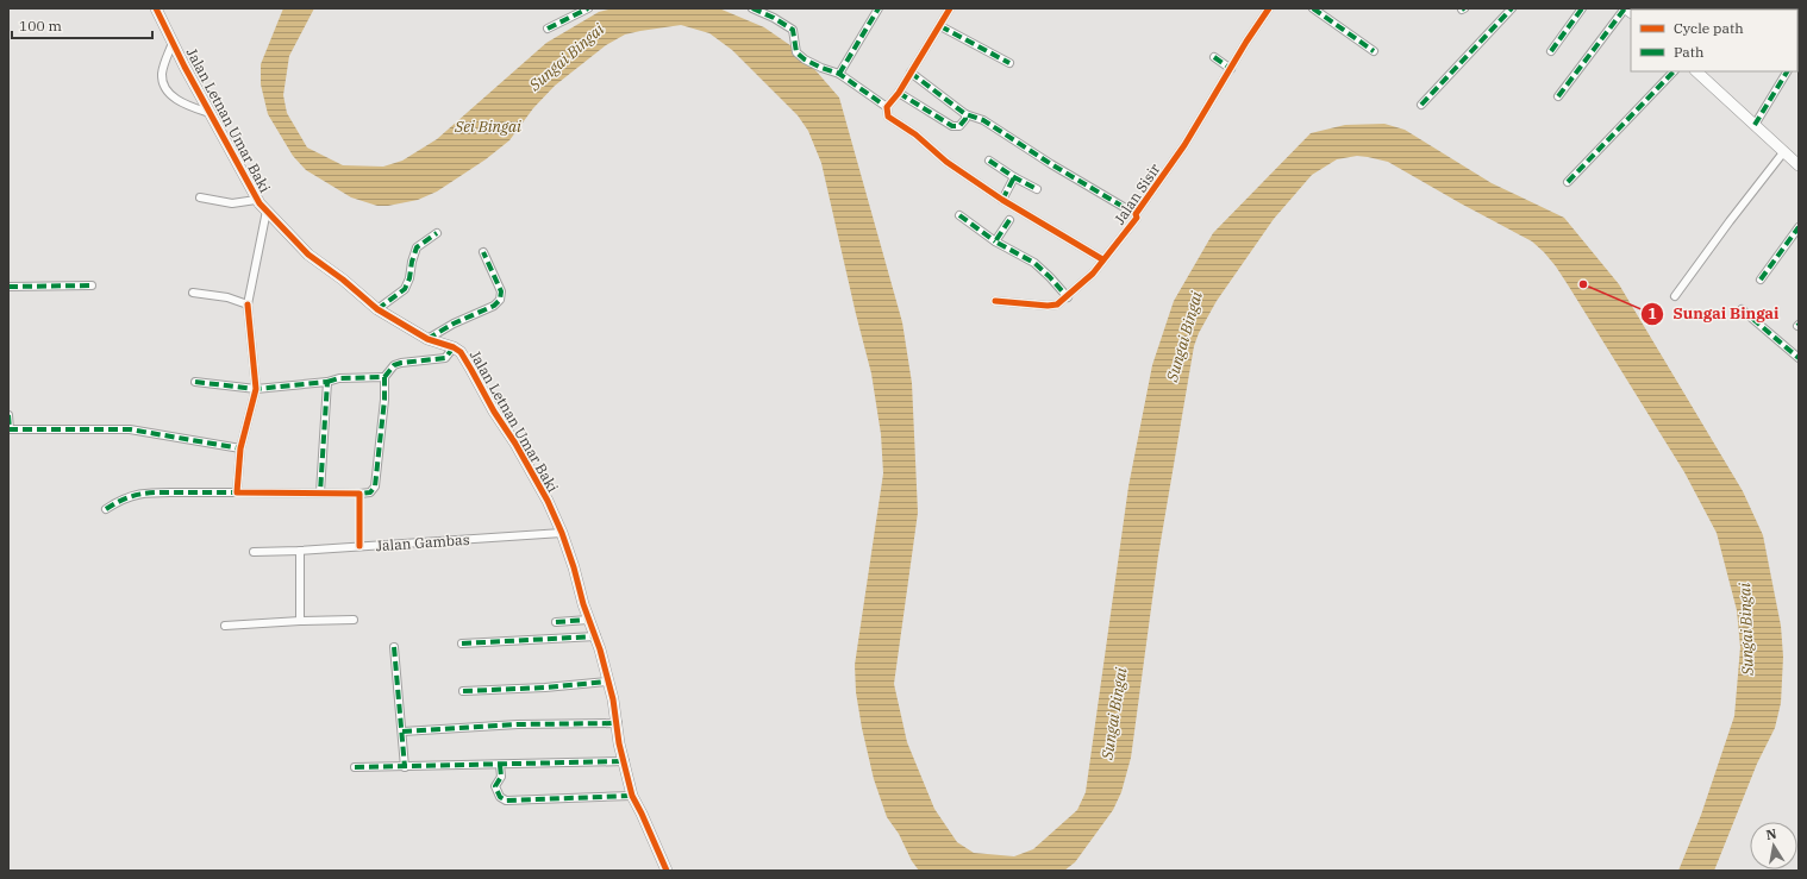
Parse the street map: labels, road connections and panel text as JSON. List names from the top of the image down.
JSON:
{
  "streets": {
    "street": ["Jalan Letnan Umar Baki", "Jalan Sisir", "Jalan Gambas"]
  },
  "crossings": [
    ["Jalan Letnan Umar Baki", "Jalan Gambas"]
  ],
  "water": ["Sungai Bingai", "Sei Bingai"],
  "places": ["Sungai Bingai"],
  "legend": ["Cycle path", "Path"],
  "scale_bar": "100 m",
  "north": "top"
}
